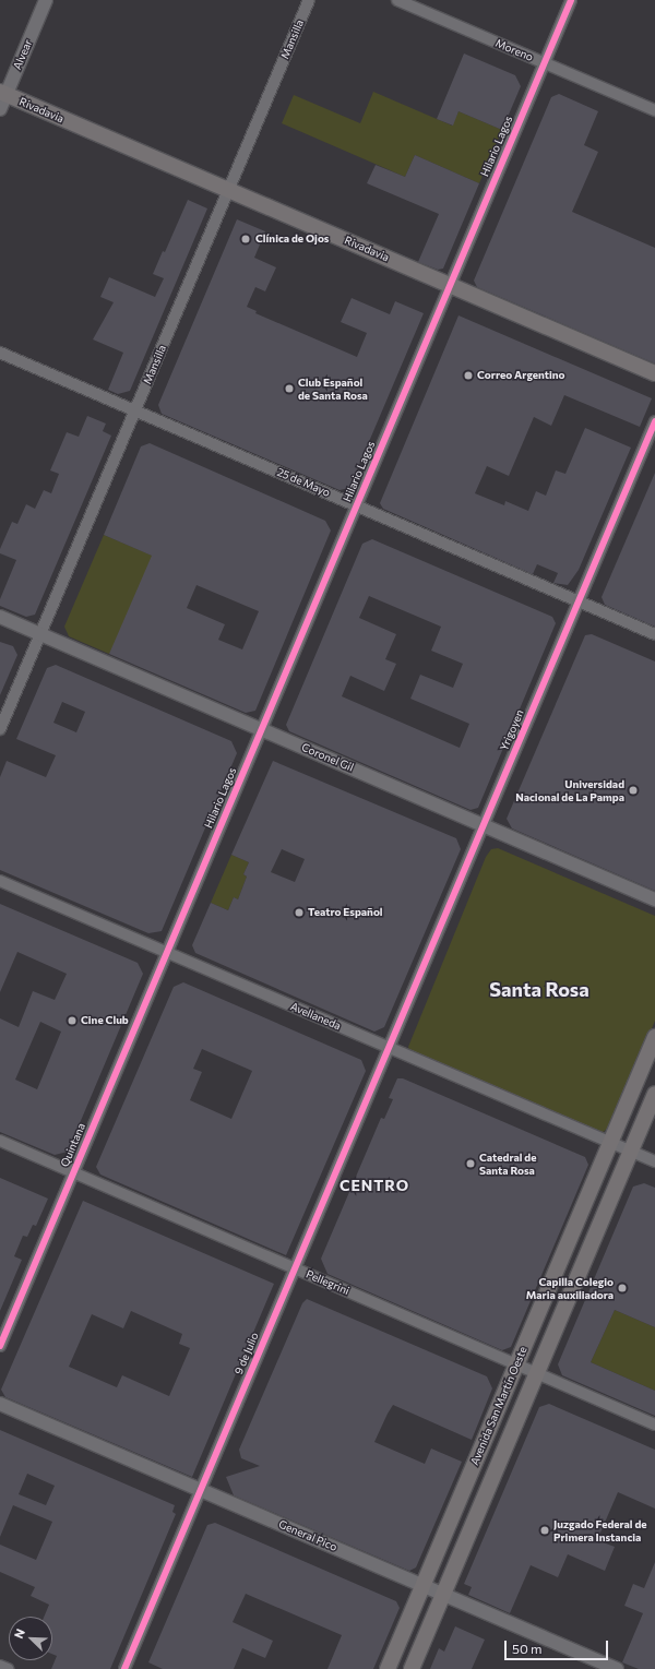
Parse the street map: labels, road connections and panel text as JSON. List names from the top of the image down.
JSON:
{
  "streets": {
    "main road": ["Rivadavia", "Avenida San Martín Oeste"],
    "street": [
      "Mansilla",
      "Moreno",
      "Alvear",
      "Hilario Lagos",
      "25 de Mayo",
      "Yrigoyen",
      "Coronel Gil",
      "Avellaneda",
      "Quintana",
      "Pellegrini",
      "9 de Julio",
      "General Pico"
    ]
  },
  "crossings": [
    ["Mansilla", "Rivadavia"],
    ["Mansilla", "25 de Mayo"],
    ["Mansilla", "Coronel Gil"],
    ["Moreno", "Hilario Lagos"],
    ["Alvear", "Rivadavia"],
    ["Rivadavia", "Hilario Lagos"],
    ["Hilario Lagos", "25 de Mayo"],
    ["Hilario Lagos", "Coronel Gil"],
    ["Hilario Lagos", "Avellaneda"],
    ["Hilario Lagos", "Quintana"],
    ["25 de Mayo", "Yrigoyen"],
    ["Yrigoyen", "Coronel Gil"],
    ["Yrigoyen", "Avellaneda"],
    ["Yrigoyen", "9 de Julio"],
    ["Avellaneda", "Quintana"],
    ["Avellaneda", "9 de Julio"],
    ["Avellaneda", "Avenida San Martín Oeste"],
    ["Quintana", "Pellegrini"],
    ["Pellegrini", "9 de Julio"],
    ["Pellegrini", "Avenida San Martín Oeste"],
    ["9 de Julio", "General Pico"],
    ["Avenida San Martín Oeste", "General Pico"]
  ],
  "districts": ["Santa Rosa", "CENTRO"],
  "places": [
    "Clínica de Ojos",
    "Correo Argentino",
    "Club Español de Santa Rosa",
    "Universidad Nacional de La Pampa",
    "Teatro Español",
    "Cine Club",
    "Catedral de Santa Rosa",
    "Capilla Colegio Maria auxiliadora",
    "Juzgado Federal de Primera Instancia"
  ],
  "scale_bar": "50 m",
  "north": "top left"
}
